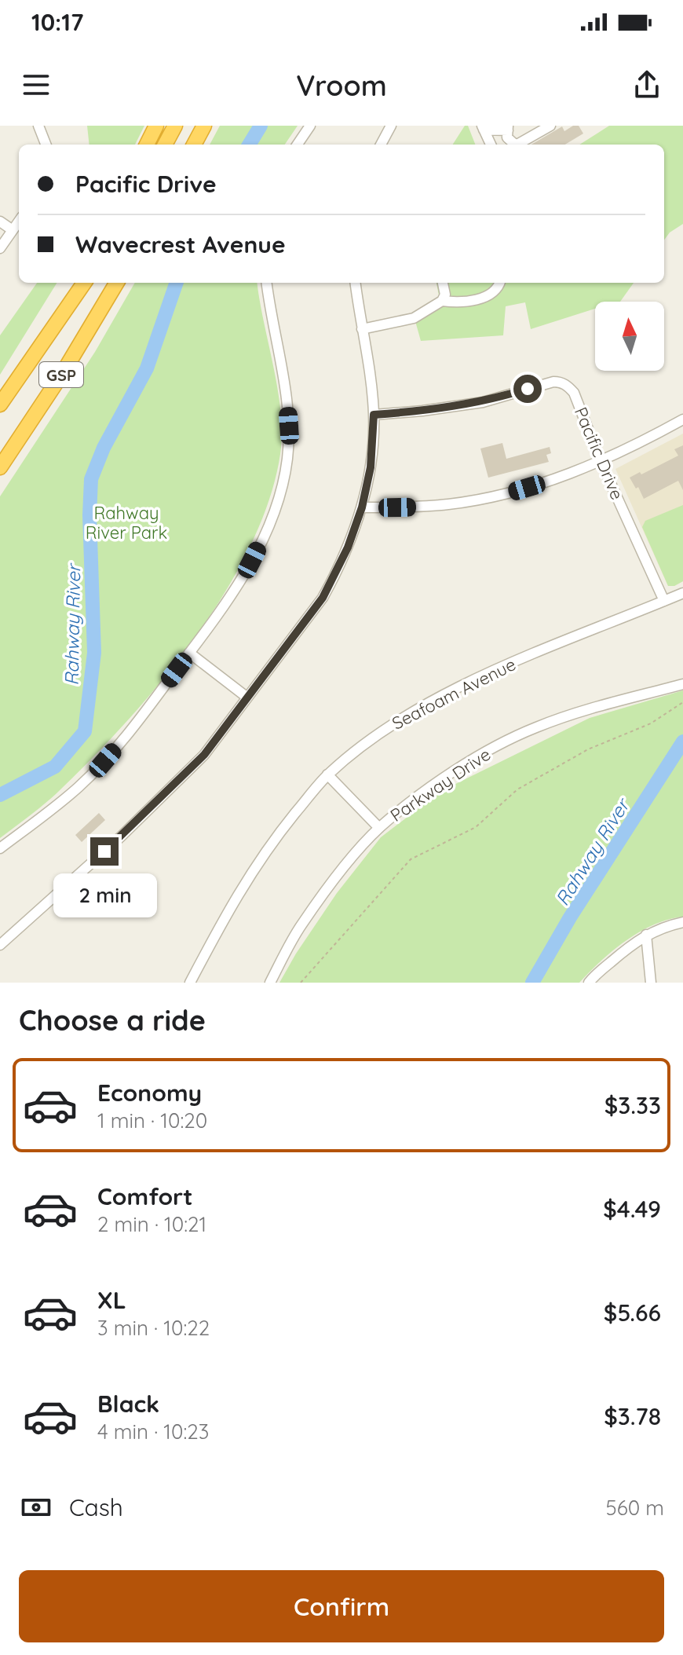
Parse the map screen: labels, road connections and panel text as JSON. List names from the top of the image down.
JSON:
{
  "streets": {
    "highway": ["GSP"],
    "street": ["Pacific Drive", "Seafoam Avenue", "Parkway Drive"]
  },
  "crossings": [
    ["Pacific Drive", "Seafoam Avenue"]
  ],
  "water": ["Rahway River"],
  "parks": ["Rahway River Park"],
  "north": "top",
  "page": {
    "status": "10:17",
    "header": "Vroom",
    "banner": ["Pacific Drive", "Wavecrest Avenue"],
    "bubble": "2 min",
    "heading": "Choose a ride",
    "list": [
      {
        "name": "Economy",
        "note": "1 min · 10:20",
        "value": "$3.33"
      },
      {
        "name": "Comfort",
        "note": "2 min · 10:21",
        "value": "$4.49"
      },
      {
        "name": "XL",
        "note": "3 min · 10:22",
        "value": "$5.66"
      },
      {
        "name": "Black",
        "note": "4 min · 10:23",
        "value": "$3.78"
      }
    ],
    "pay": ["Cash", "560 m"],
    "buttons": "Confirm"
  }
}
